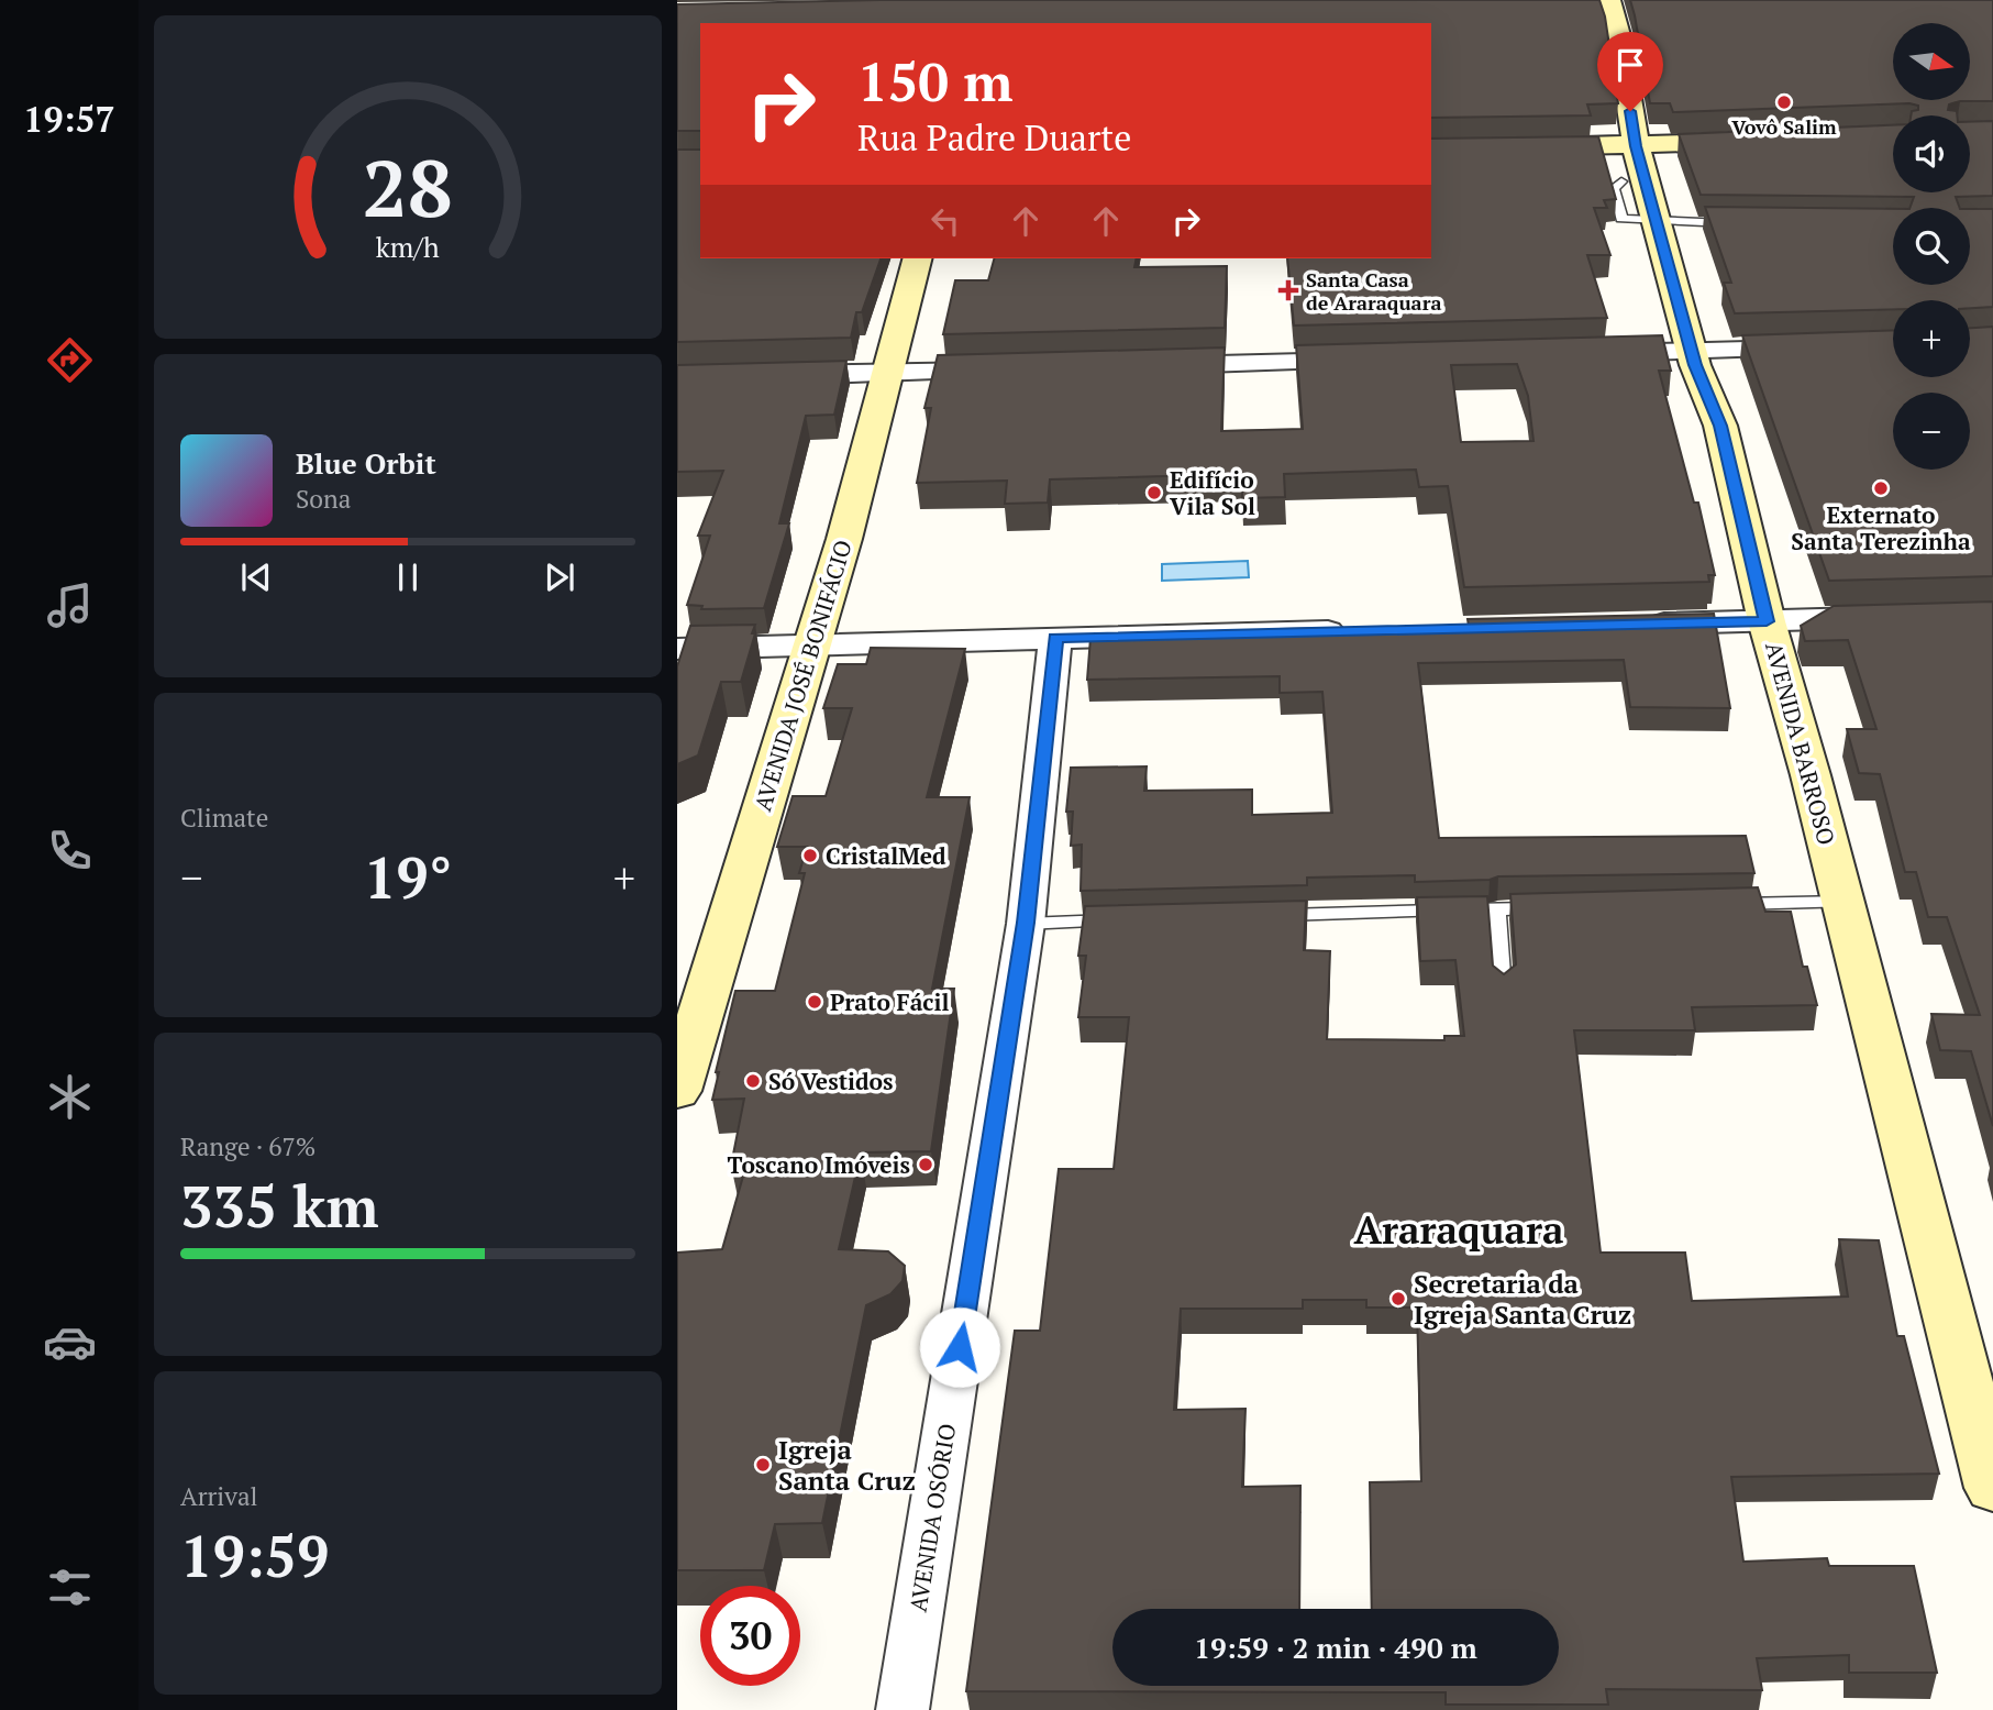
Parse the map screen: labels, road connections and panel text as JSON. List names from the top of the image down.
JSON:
{
  "streets": {
    "street": ["AVENIDA JOSÉ BONIFÁCIO", "AVENIDA BARROSO", "AVENIDA OSÓRIO"]
  },
  "districts": ["Araraquara"],
  "places": {
    "other": [
      "Vovô Salim",
      "Externato Santa Terezinha",
      "Edifício Vila Sol",
      "CristalMed",
      "Prato Fácil",
      "Só Vestidos",
      "Toscano Imóveis",
      "Secretaria da Igreja Santa Cruz",
      "Igreja Santa Cruz"
    ],
    "health": ["Santa Casa de Araraquara"]
  },
  "north": "right",
  "page": {
    "tabs": "19:57",
    "map_buttons": ["+", "−"],
    "turn": ["150 m", "Rua Padre Duarte"],
    "song": ["Blue Orbit", "Sona"],
    "tile": [
      "Climate",
      ["Range · 67%", "335 km"],
      ["Arrival", "19:59"]
    ],
    "heat": ["−", "19°", "+"],
    "limit": "30",
    "trip": "19:59 · 2 min · 490 m",
    "gauge": ["28", "km/h"]
  }
}
